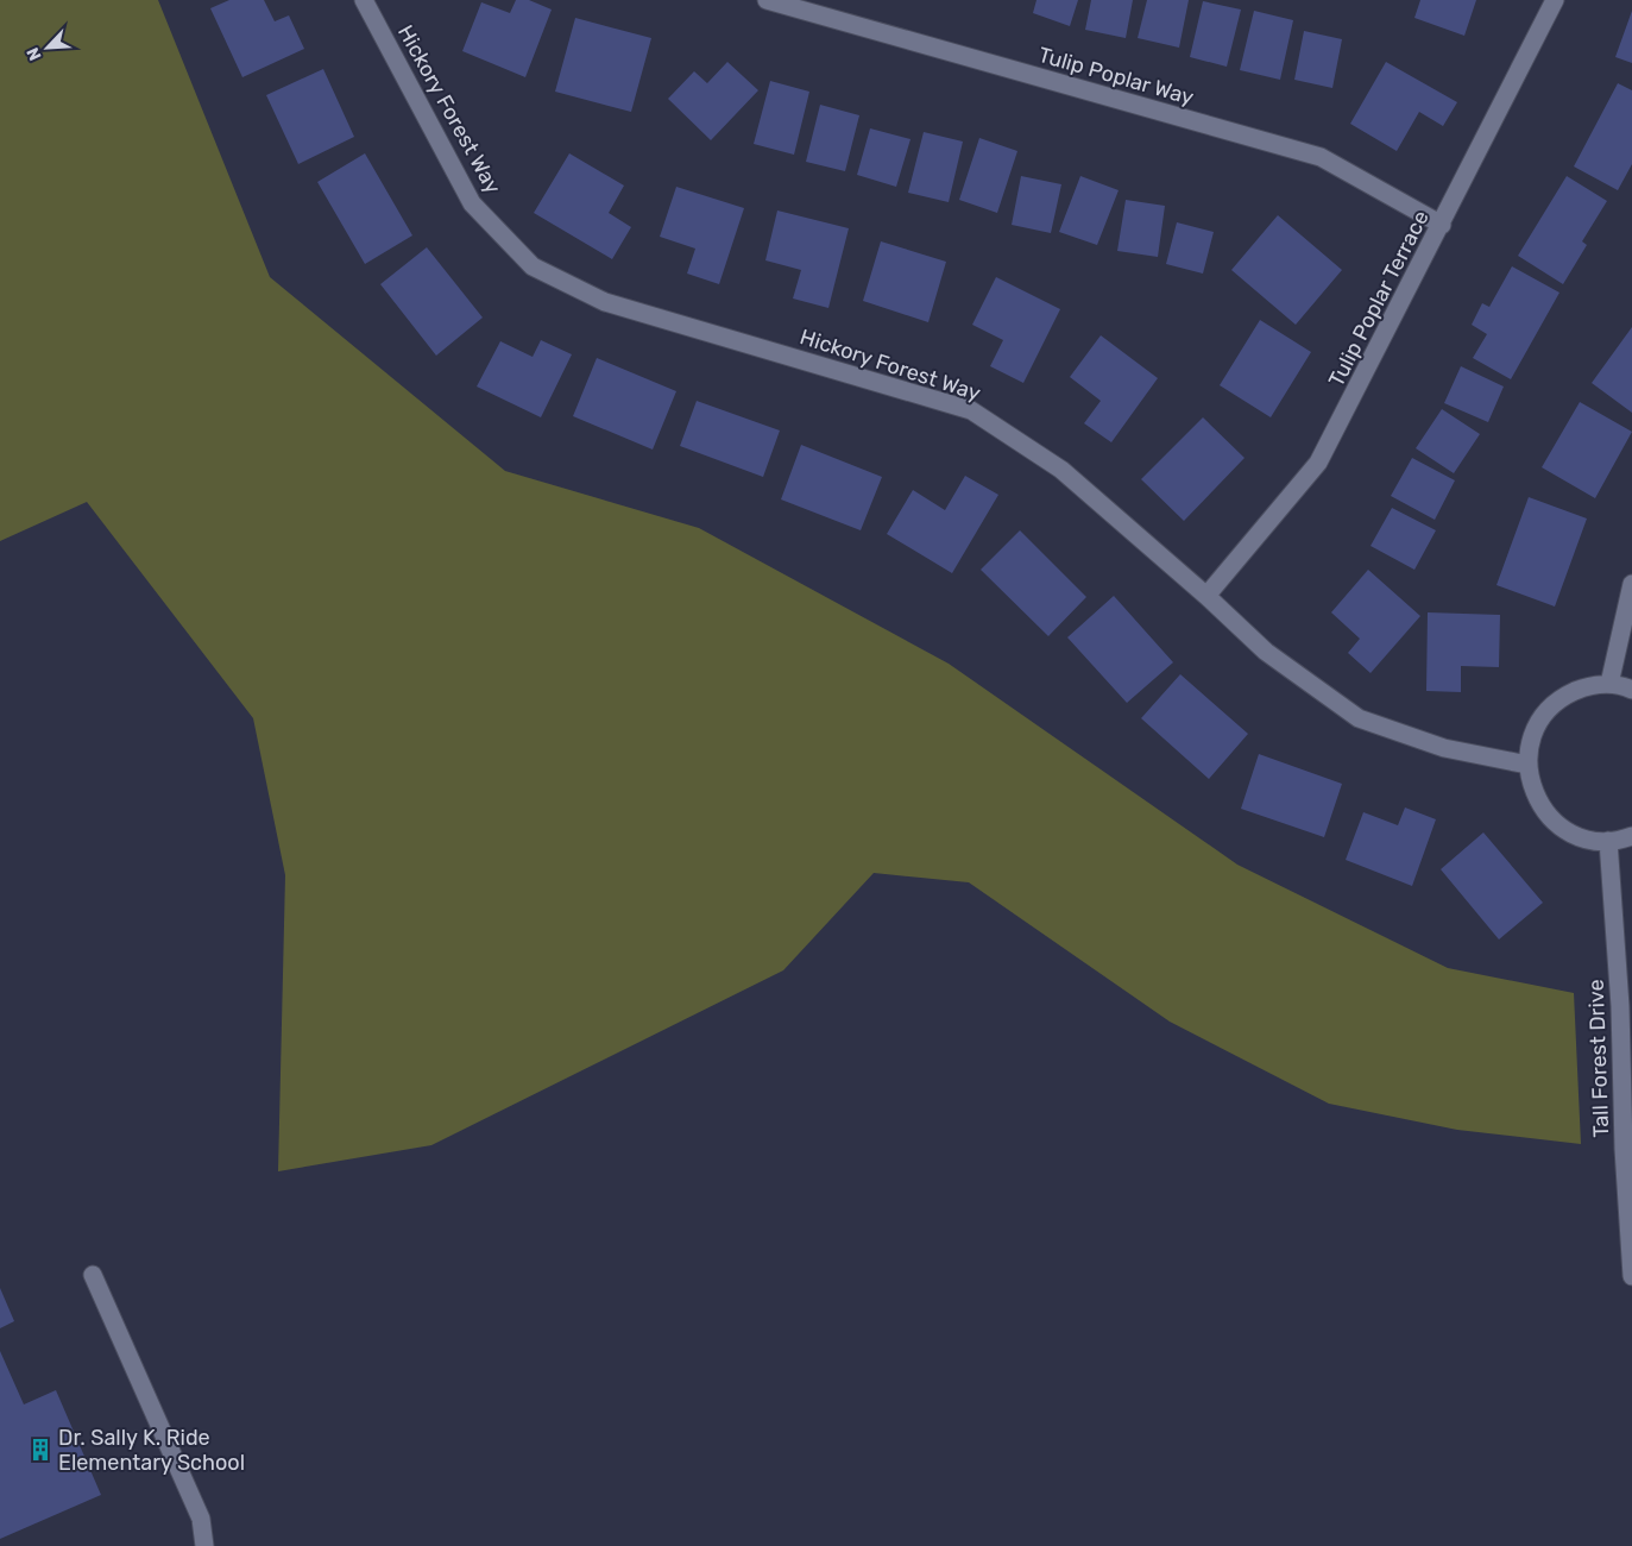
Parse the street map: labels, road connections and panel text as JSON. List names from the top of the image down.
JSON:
{
  "streets": {
    "street": [
      "Tulip Poplar Way",
      "Hickory Forest Way",
      "Tulip Poplar Terrace",
      "Tall Forest Drive"
    ]
  },
  "crossings": [
    ["Tulip Poplar Way", "Tulip Poplar Terrace"],
    ["Hickory Forest Way", "Tulip Poplar Terrace"]
  ],
  "places": {
    "building": ["Dr. Sally K. Ride Elementary School"]
  },
  "north": "bottom left"
}
